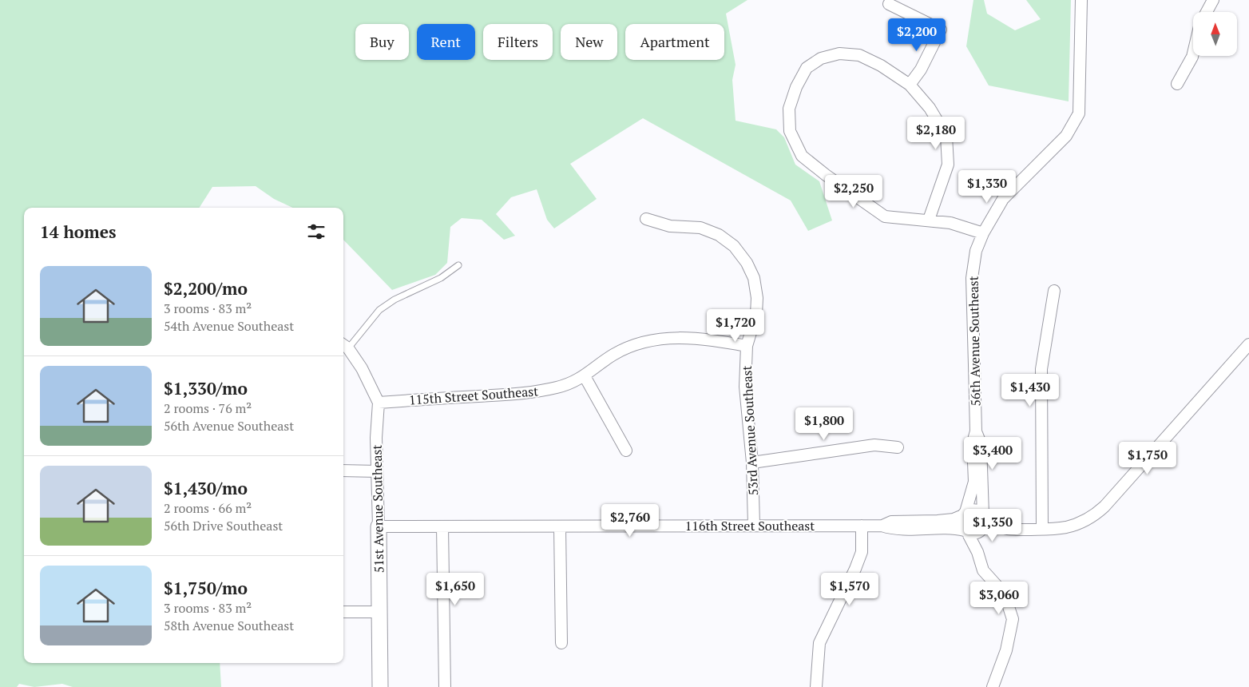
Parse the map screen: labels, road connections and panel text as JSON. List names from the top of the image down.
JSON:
{
  "streets": {
    "street": [
      "56th Avenue Southeast",
      "115th Street Southeast",
      "53rd Avenue Southeast",
      "51st Avenue Southeast",
      "116th Street Southeast"
    ]
  },
  "crossings": [
    ["56th Avenue Southeast", "116th Street Southeast"],
    ["115th Street Southeast", "53rd Avenue Southeast"],
    ["115th Street Southeast", "51st Avenue Southeast"],
    ["53rd Avenue Southeast", "116th Street Southeast"],
    ["51st Avenue Southeast", "116th Street Southeast"]
  ],
  "north": "top",
  "page": {
    "price": [
      "$2,200",
      "$2,180",
      "$1,330",
      "$2,250",
      "$1,720",
      "$1,430",
      "$1,800",
      "$3,400",
      "$1,750",
      "$2,760",
      "$1,350",
      "$1,650",
      "$1,570",
      "$3,060"
    ],
    "chip": [
      "Buy",
      "Rent",
      "Filters",
      "New",
      "Apartment"
    ],
    "heading": "14 homes",
    "list": [
      {
        "name": "$2,200/mo",
        "note": "3 rooms · 83 m² · 54th Avenue Southeast"
      },
      {
        "name": "$1,330/mo",
        "note": "2 rooms · 76 m² · 56th Avenue Southeast"
      },
      {
        "name": "$1,430/mo",
        "note": "2 rooms · 66 m² · 56th Drive Southeast"
      },
      {
        "name": "$1,750/mo",
        "note": "3 rooms · 83 m² · 58th Avenue Southeast"
      }
    ]
  }
}
